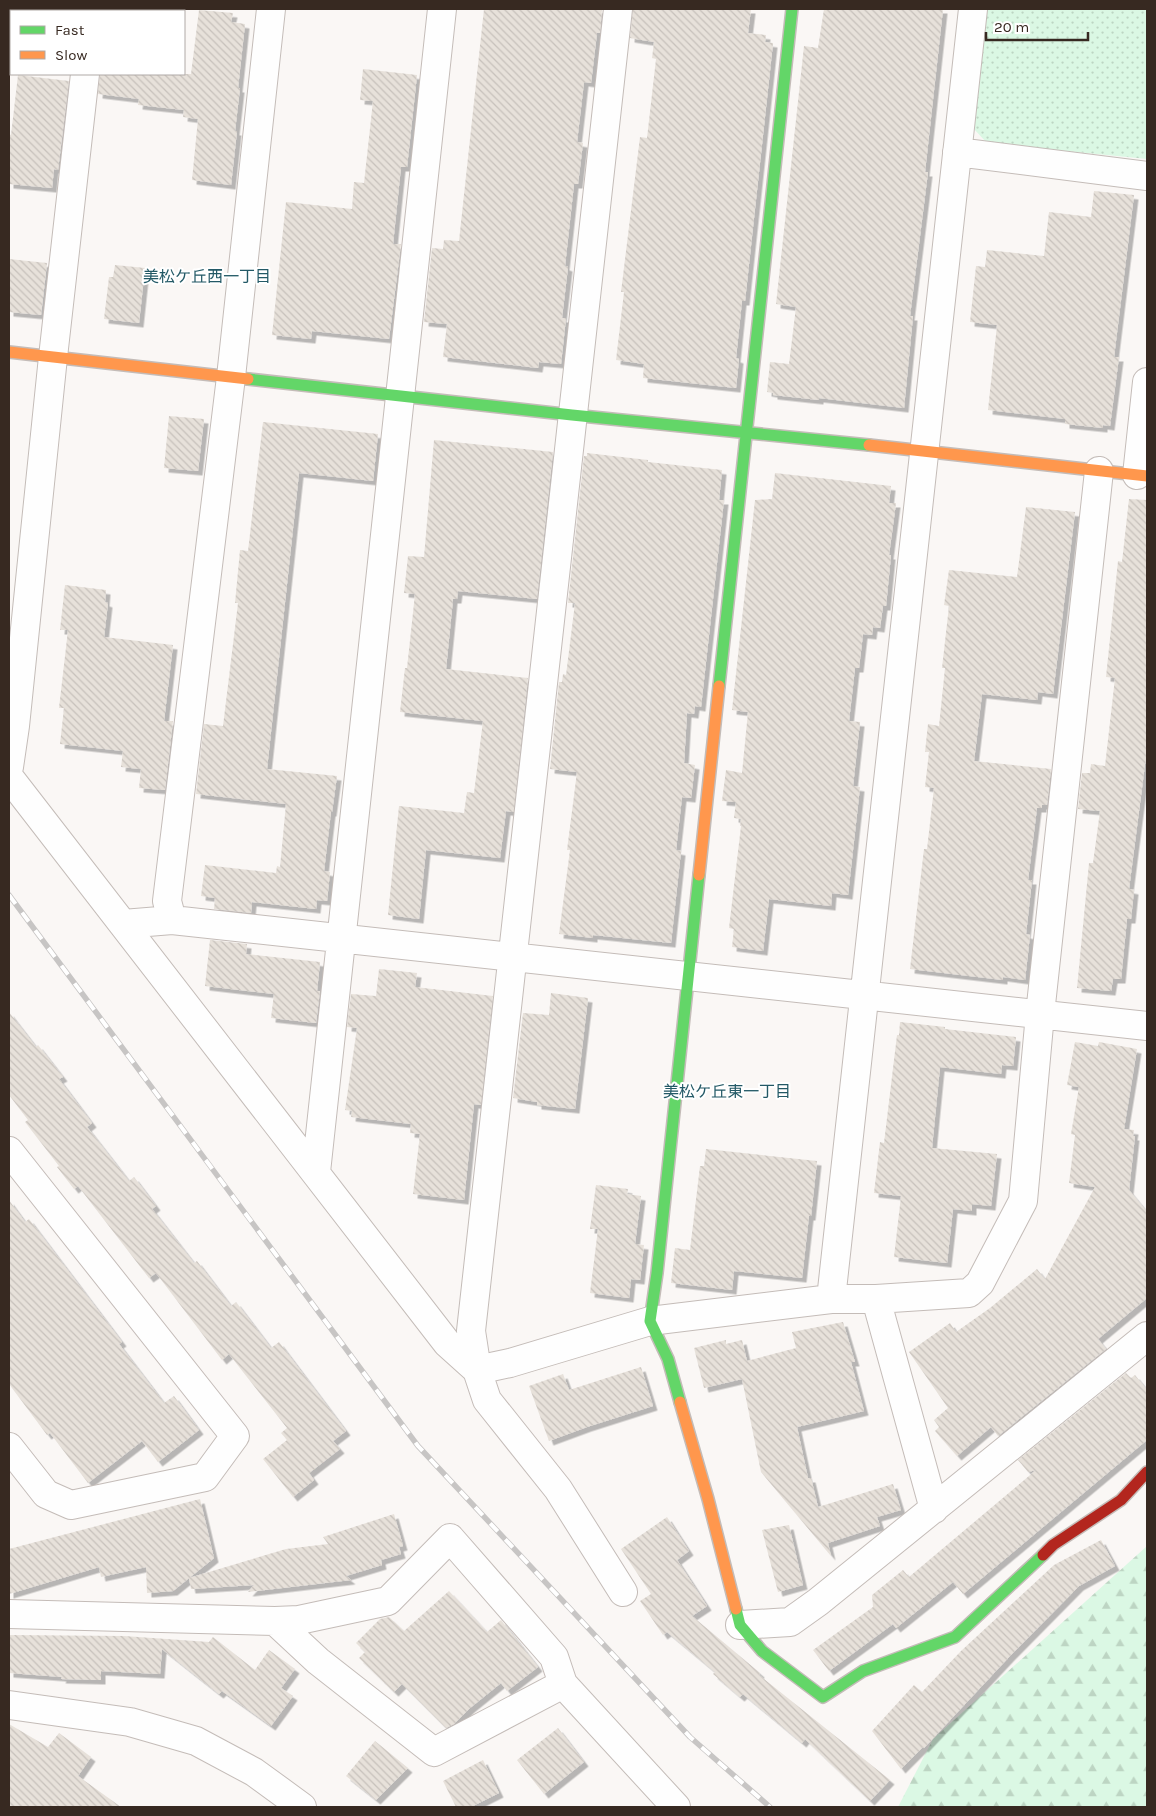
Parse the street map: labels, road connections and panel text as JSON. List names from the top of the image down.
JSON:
{
  "districts": ["美松ケ丘西一丁目", "美松ケ丘東一丁目"],
  "legend": ["Fast", "Slow"],
  "scale_bar": "20 m"
}
